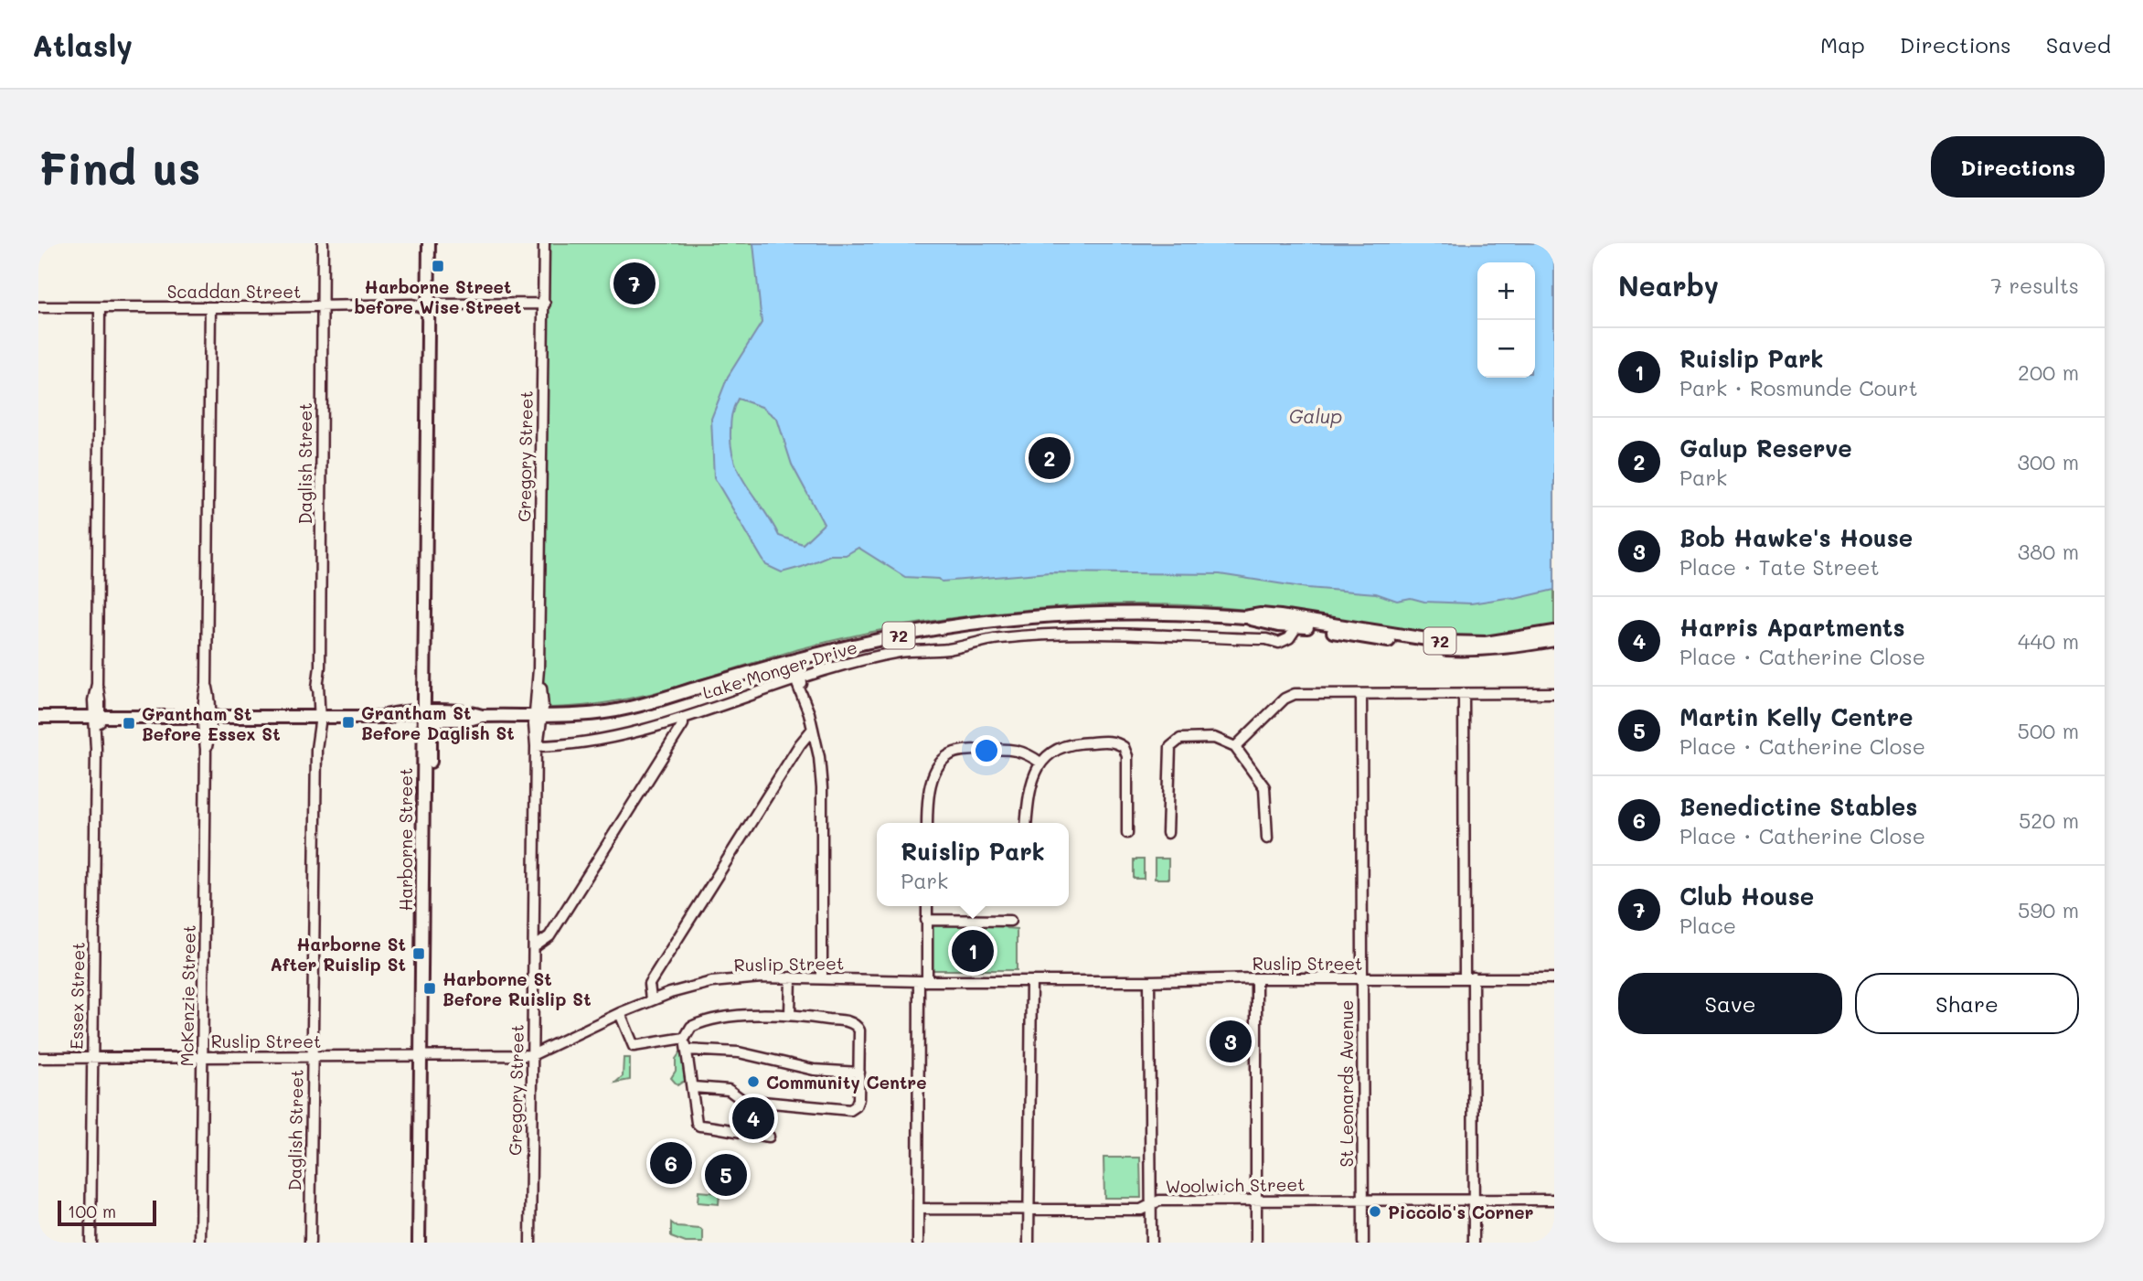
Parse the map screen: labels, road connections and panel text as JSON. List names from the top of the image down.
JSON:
{
  "streets": {
    "main road": ["72", "Lake Monger Drive", "Harborne Street"],
    "street": [
      "Scaddan Street",
      "Gregory Street",
      "Daglish Street",
      "Ruslip Street",
      "Essex Street",
      "McKenzie Street",
      "St Leonards Avenue",
      "Woolwich Street"
    ]
  },
  "crossings": [
    ["Scaddan Street", "Daglish Street"],
    ["Scaddan Street", "Harborne Street"],
    ["Scaddan Street", "Essex Street"],
    ["Scaddan Street", "McKenzie Street"],
    ["Gregory Street", "72"],
    ["Gregory Street", "Lake Monger Drive"],
    ["Gregory Street", "Ruslip Street"],
    ["Daglish Street", "72"],
    ["Daglish Street", "Ruslip Street"],
    ["72", "Lake Monger Drive"],
    ["72", "Harborne Street"],
    ["72", "Essex Street"],
    ["72", "McKenzie Street"],
    ["Harborne Street", "Ruslip Street"],
    ["Ruslip Street", "Essex Street"],
    ["Ruslip Street", "McKenzie Street"],
    ["Ruslip Street", "St Leonards Avenue"],
    ["St Leonards Avenue", "Woolwich Street"]
  ],
  "water": ["Galup"],
  "places": {
    "transit": [
      "Harborne Street before Wise Street",
      "Grantham St Before Daglish St",
      "Grantham St Before Essex St",
      "Harborne St After Ruislip St",
      "Harborne St Before Ruislip St"
    ],
    "other": ["Community Centre", "Piccolo's Corner"]
  },
  "scale_bar": "100 m",
  "page": {
    "header": "Atlasly",
    "nav": ["Map", "Directions", "Saved"],
    "buttons": [
      "Directions",
      ["Save", "Share"]
    ],
    "title": "Find us",
    "heading": ["Nearby", "7 results"],
    "pins": [
      "7",
      "2",
      "1",
      "3",
      "4",
      "6",
      "5"
    ],
    "map_buttons": ["+", "−"],
    "list": [
      {
        "mark": "1",
        "name": "Ruislip Park",
        "note": "Park · Rosmunde Court",
        "value": "200 m"
      },
      {
        "mark": "2",
        "name": "Galup Reserve",
        "note": "Park",
        "value": "300 m"
      },
      {
        "mark": "3",
        "name": "Bob Hawke's House",
        "note": "Place · Tate Street",
        "value": "380 m"
      },
      {
        "mark": "4",
        "name": "Harris Apartments",
        "note": "Place · Catherine Close",
        "value": "440 m"
      },
      {
        "mark": "5",
        "name": "Martin Kelly Centre",
        "note": "Place · Catherine Close",
        "value": "500 m"
      },
      {
        "mark": "6",
        "name": "Benedictine Stables",
        "note": "Place · Catherine Close",
        "value": "520 m"
      },
      {
        "mark": "7",
        "name": "Club House",
        "note": "Place",
        "value": "590 m"
      }
    ],
    "popup": ["Ruislip Park", "Park"],
    "scale": "100 m"
  }
}
